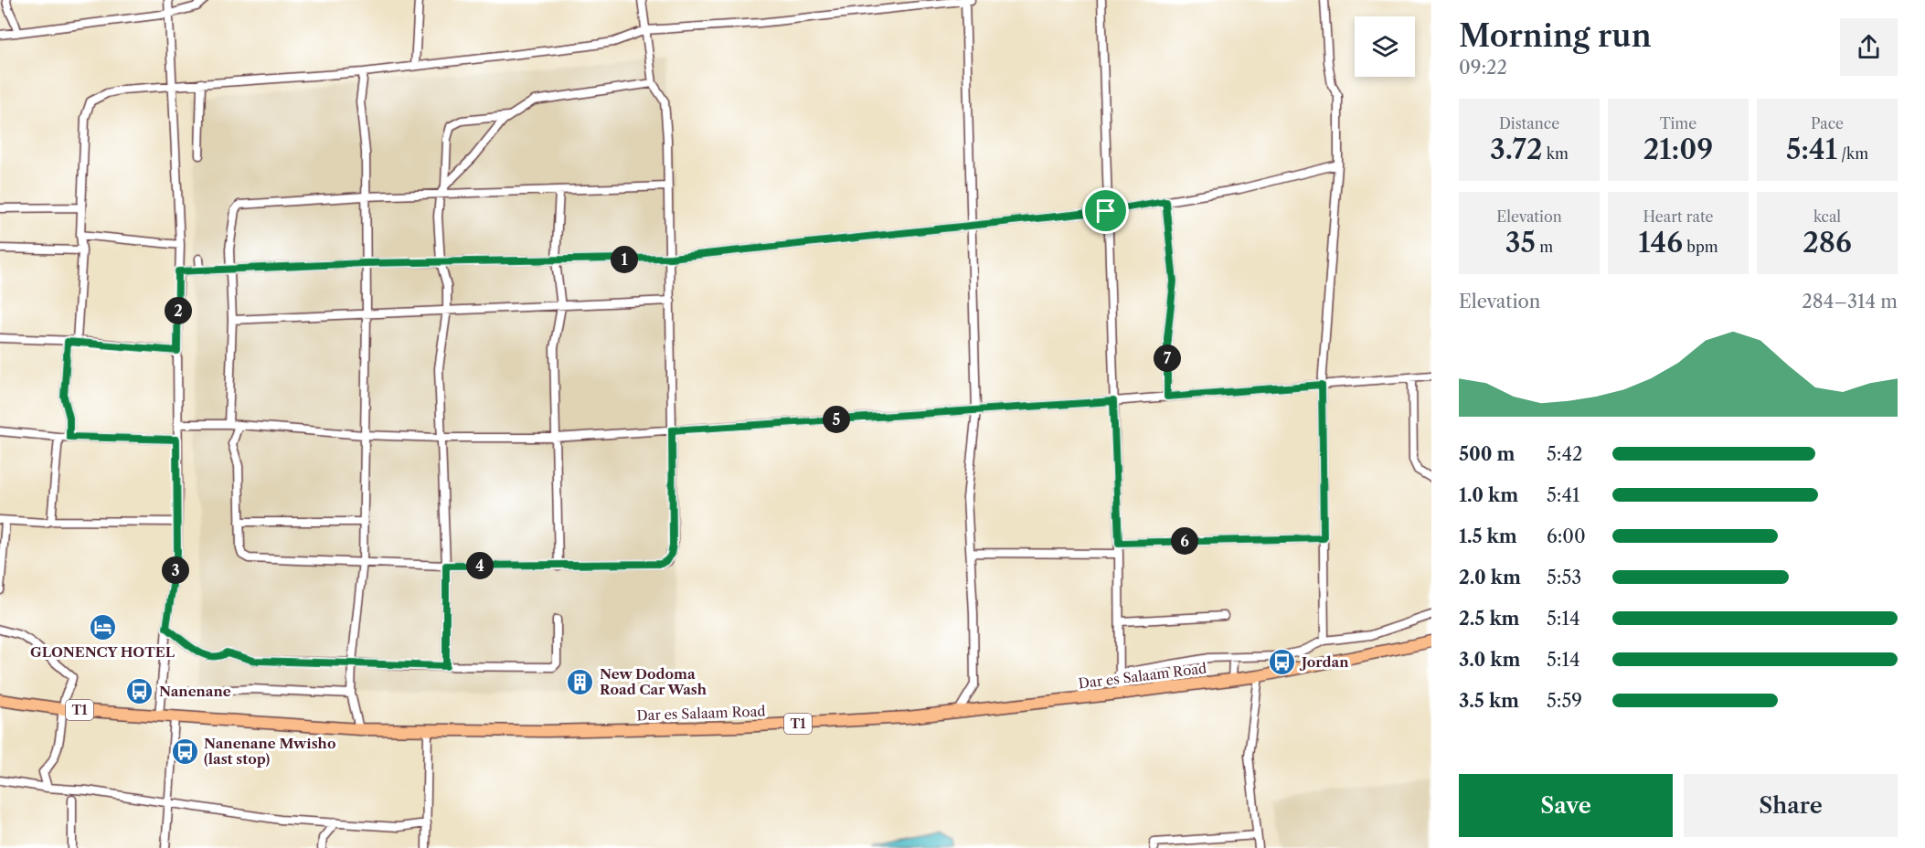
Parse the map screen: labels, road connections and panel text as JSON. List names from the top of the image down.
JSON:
{
  "streets": {
    "highway": ["Dar es Salaam Road", "T1"]
  },
  "places": {
    "hotel": ["GLONENCY HOTEL"],
    "bus stop": ["Jordan", "Nanenane", "Nanenane Mwisho (last stop)"],
    "building": ["New Dodoma Road Car Wash"]
  },
  "page": {
    "heading": ["Morning run", "09:22"],
    "stats": [
      ["Distance", "3.72 km"],
      ["Time", "21:09"],
      ["Pace", "5:41 /km"],
      ["Elevation", "35 m"],
      ["Heart rate", "146 bpm"],
      ["kcal", "286"]
    ],
    "pins": [
      "1",
      "2",
      "7",
      "5",
      "6",
      "4",
      "3"
    ],
    "chart": ["Elevation", "284–314 m"],
    "list": [
      {
        "name": "500 m",
        "note": "5:42"
      },
      {
        "name": "1.0 km",
        "note": "5:41"
      },
      {
        "name": "1.5 km",
        "note": "6:00"
      },
      {
        "name": "2.0 km",
        "note": "5:53"
      },
      {
        "name": "2.5 km",
        "note": "5:14"
      },
      {
        "name": "3.0 km",
        "note": "5:14"
      },
      {
        "name": "3.5 km",
        "note": "5:59"
      }
    ],
    "buttons": ["Save", "Share"]
  }
}
